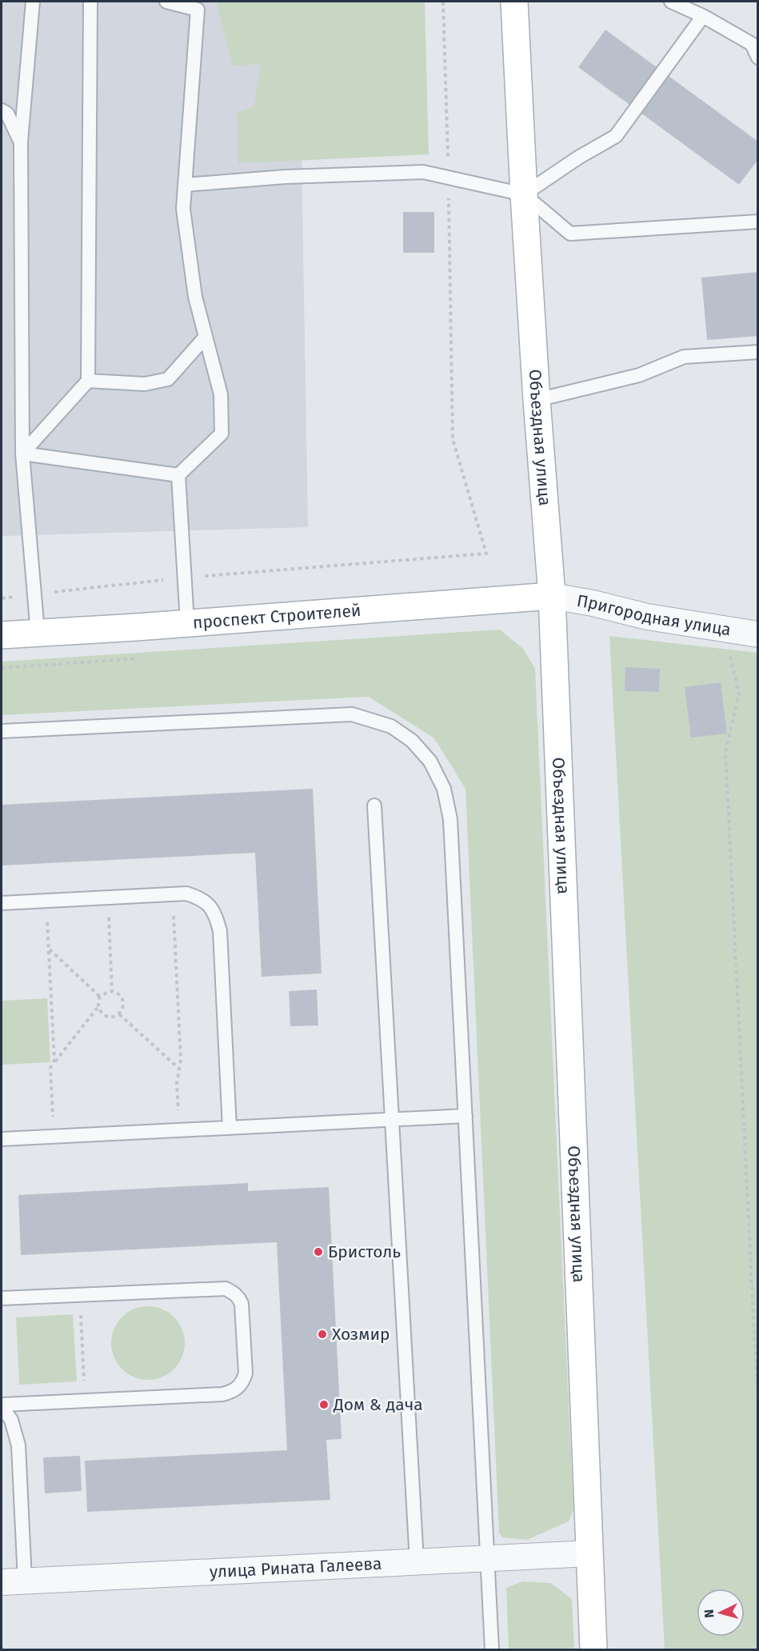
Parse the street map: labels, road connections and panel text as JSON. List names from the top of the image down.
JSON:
{
  "streets": {
    "main road": ["Объездная улица", "проспект Строителей"],
    "street": ["Пригородная улица", "улица Рината Галеева"]
  },
  "crossings": [
    ["Объездная улица", "Пригородная улица"],
    ["Объездная улица", "проспект Строителей"],
    ["Объездная улица", "улица Рината Галеева"],
    ["Пригородная улица", "проспект Строителей"]
  ],
  "places": ["Бристоль", "Хозмир", "Дом & дача"],
  "north": "left"
}
